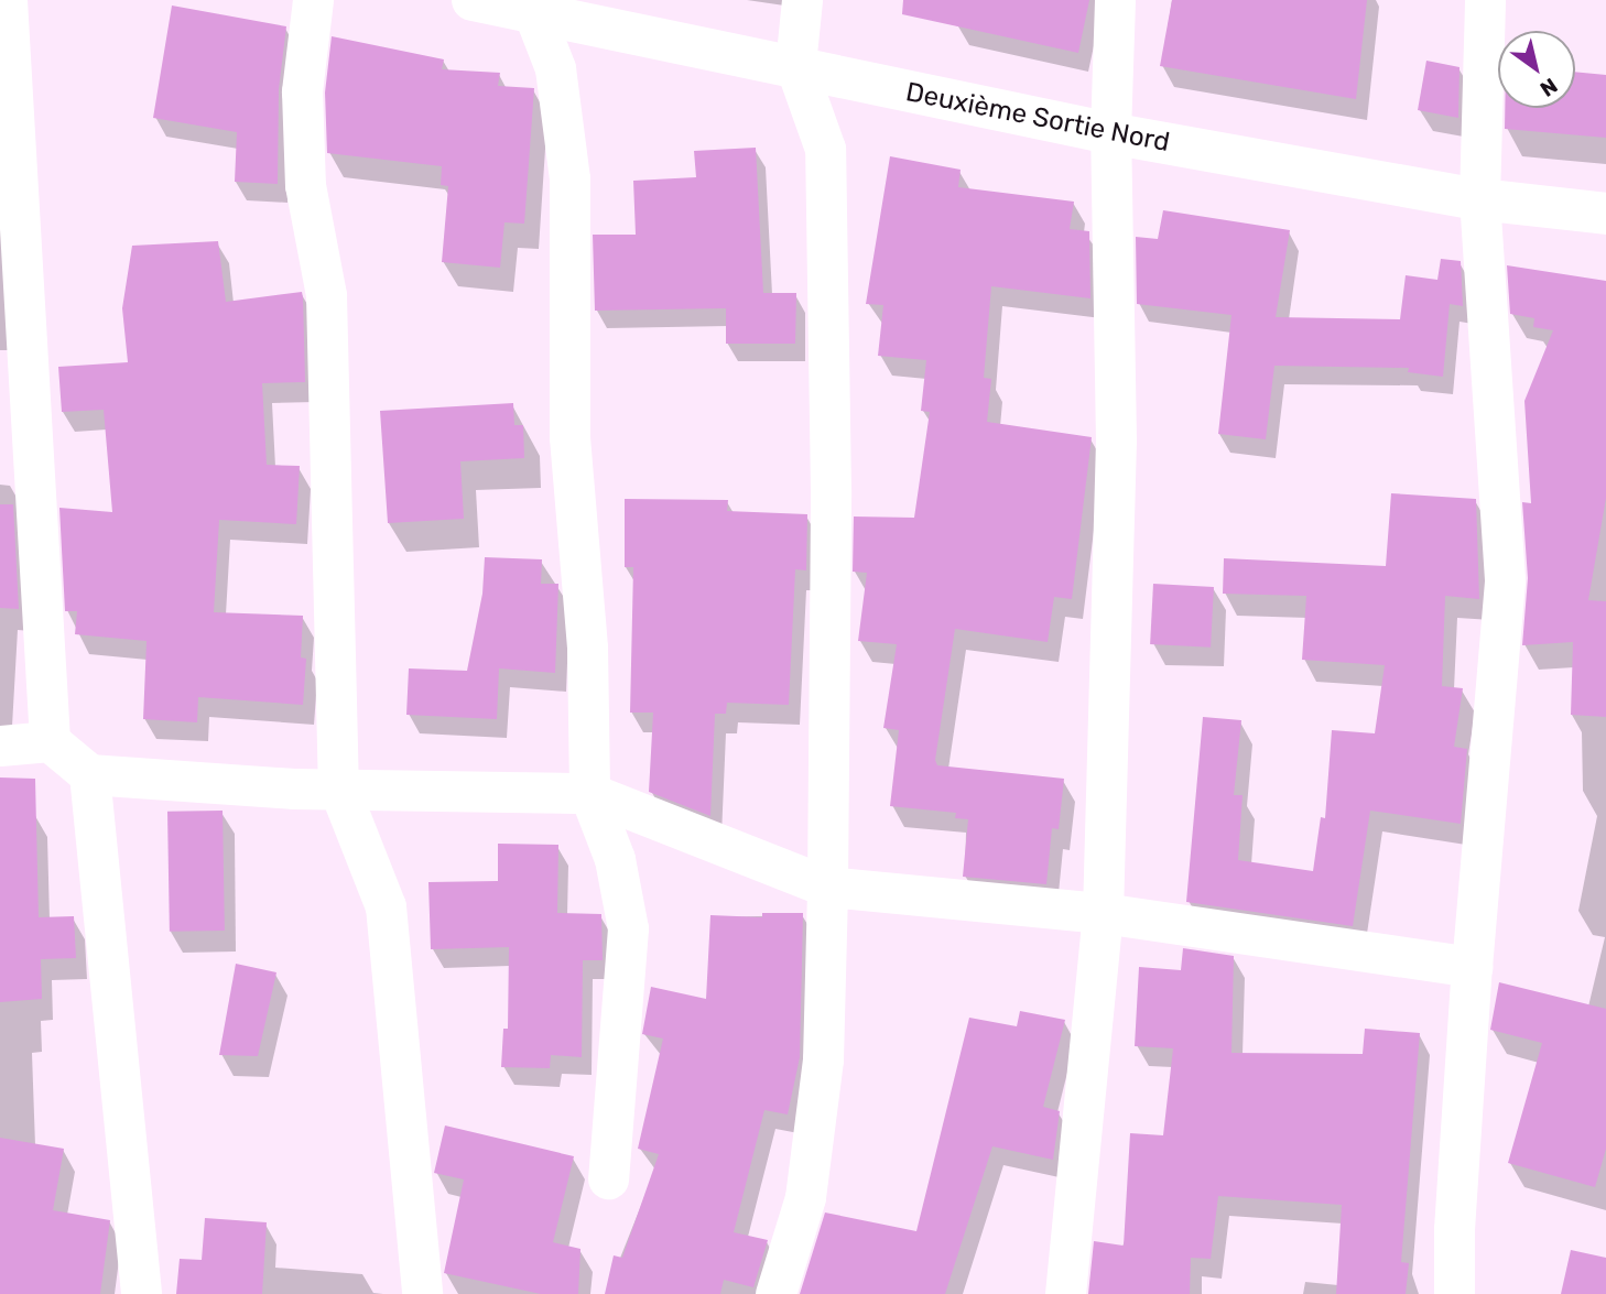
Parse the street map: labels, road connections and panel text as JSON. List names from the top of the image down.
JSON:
{
  "streets": {
    "main road": ["Deuxième Sortie Nord"]
  },
  "north": "bottom right"
}
